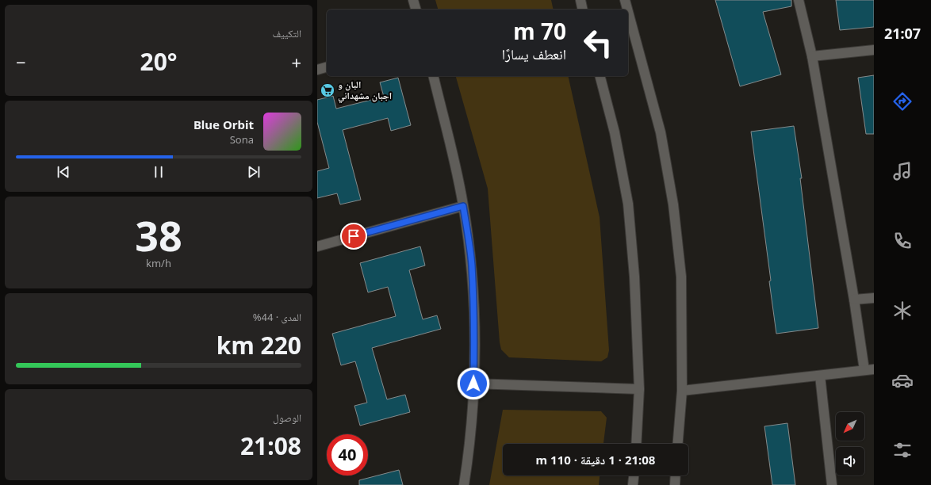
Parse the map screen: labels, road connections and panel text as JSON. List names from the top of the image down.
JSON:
{
  "places": {
    "supermarket": ["البان و اجبان مشهداني"]
  },
  "north": "bottom left",
  "page": {
    "tabs": "21:07",
    "tile": [
      "التكييف",
      ["38", "km/h"],
      ["المدى · 44%", "220 km"],
      ["الوصول", "21:08"]
    ],
    "turn": ["70 m", "انعطف يسارًا"],
    "heat": ["−", "20°", "+"],
    "song": ["Blue Orbit", "Sona"],
    "limit": "40",
    "trip": "21:08 · 1 دقيقة · 110 m"
  }
}
